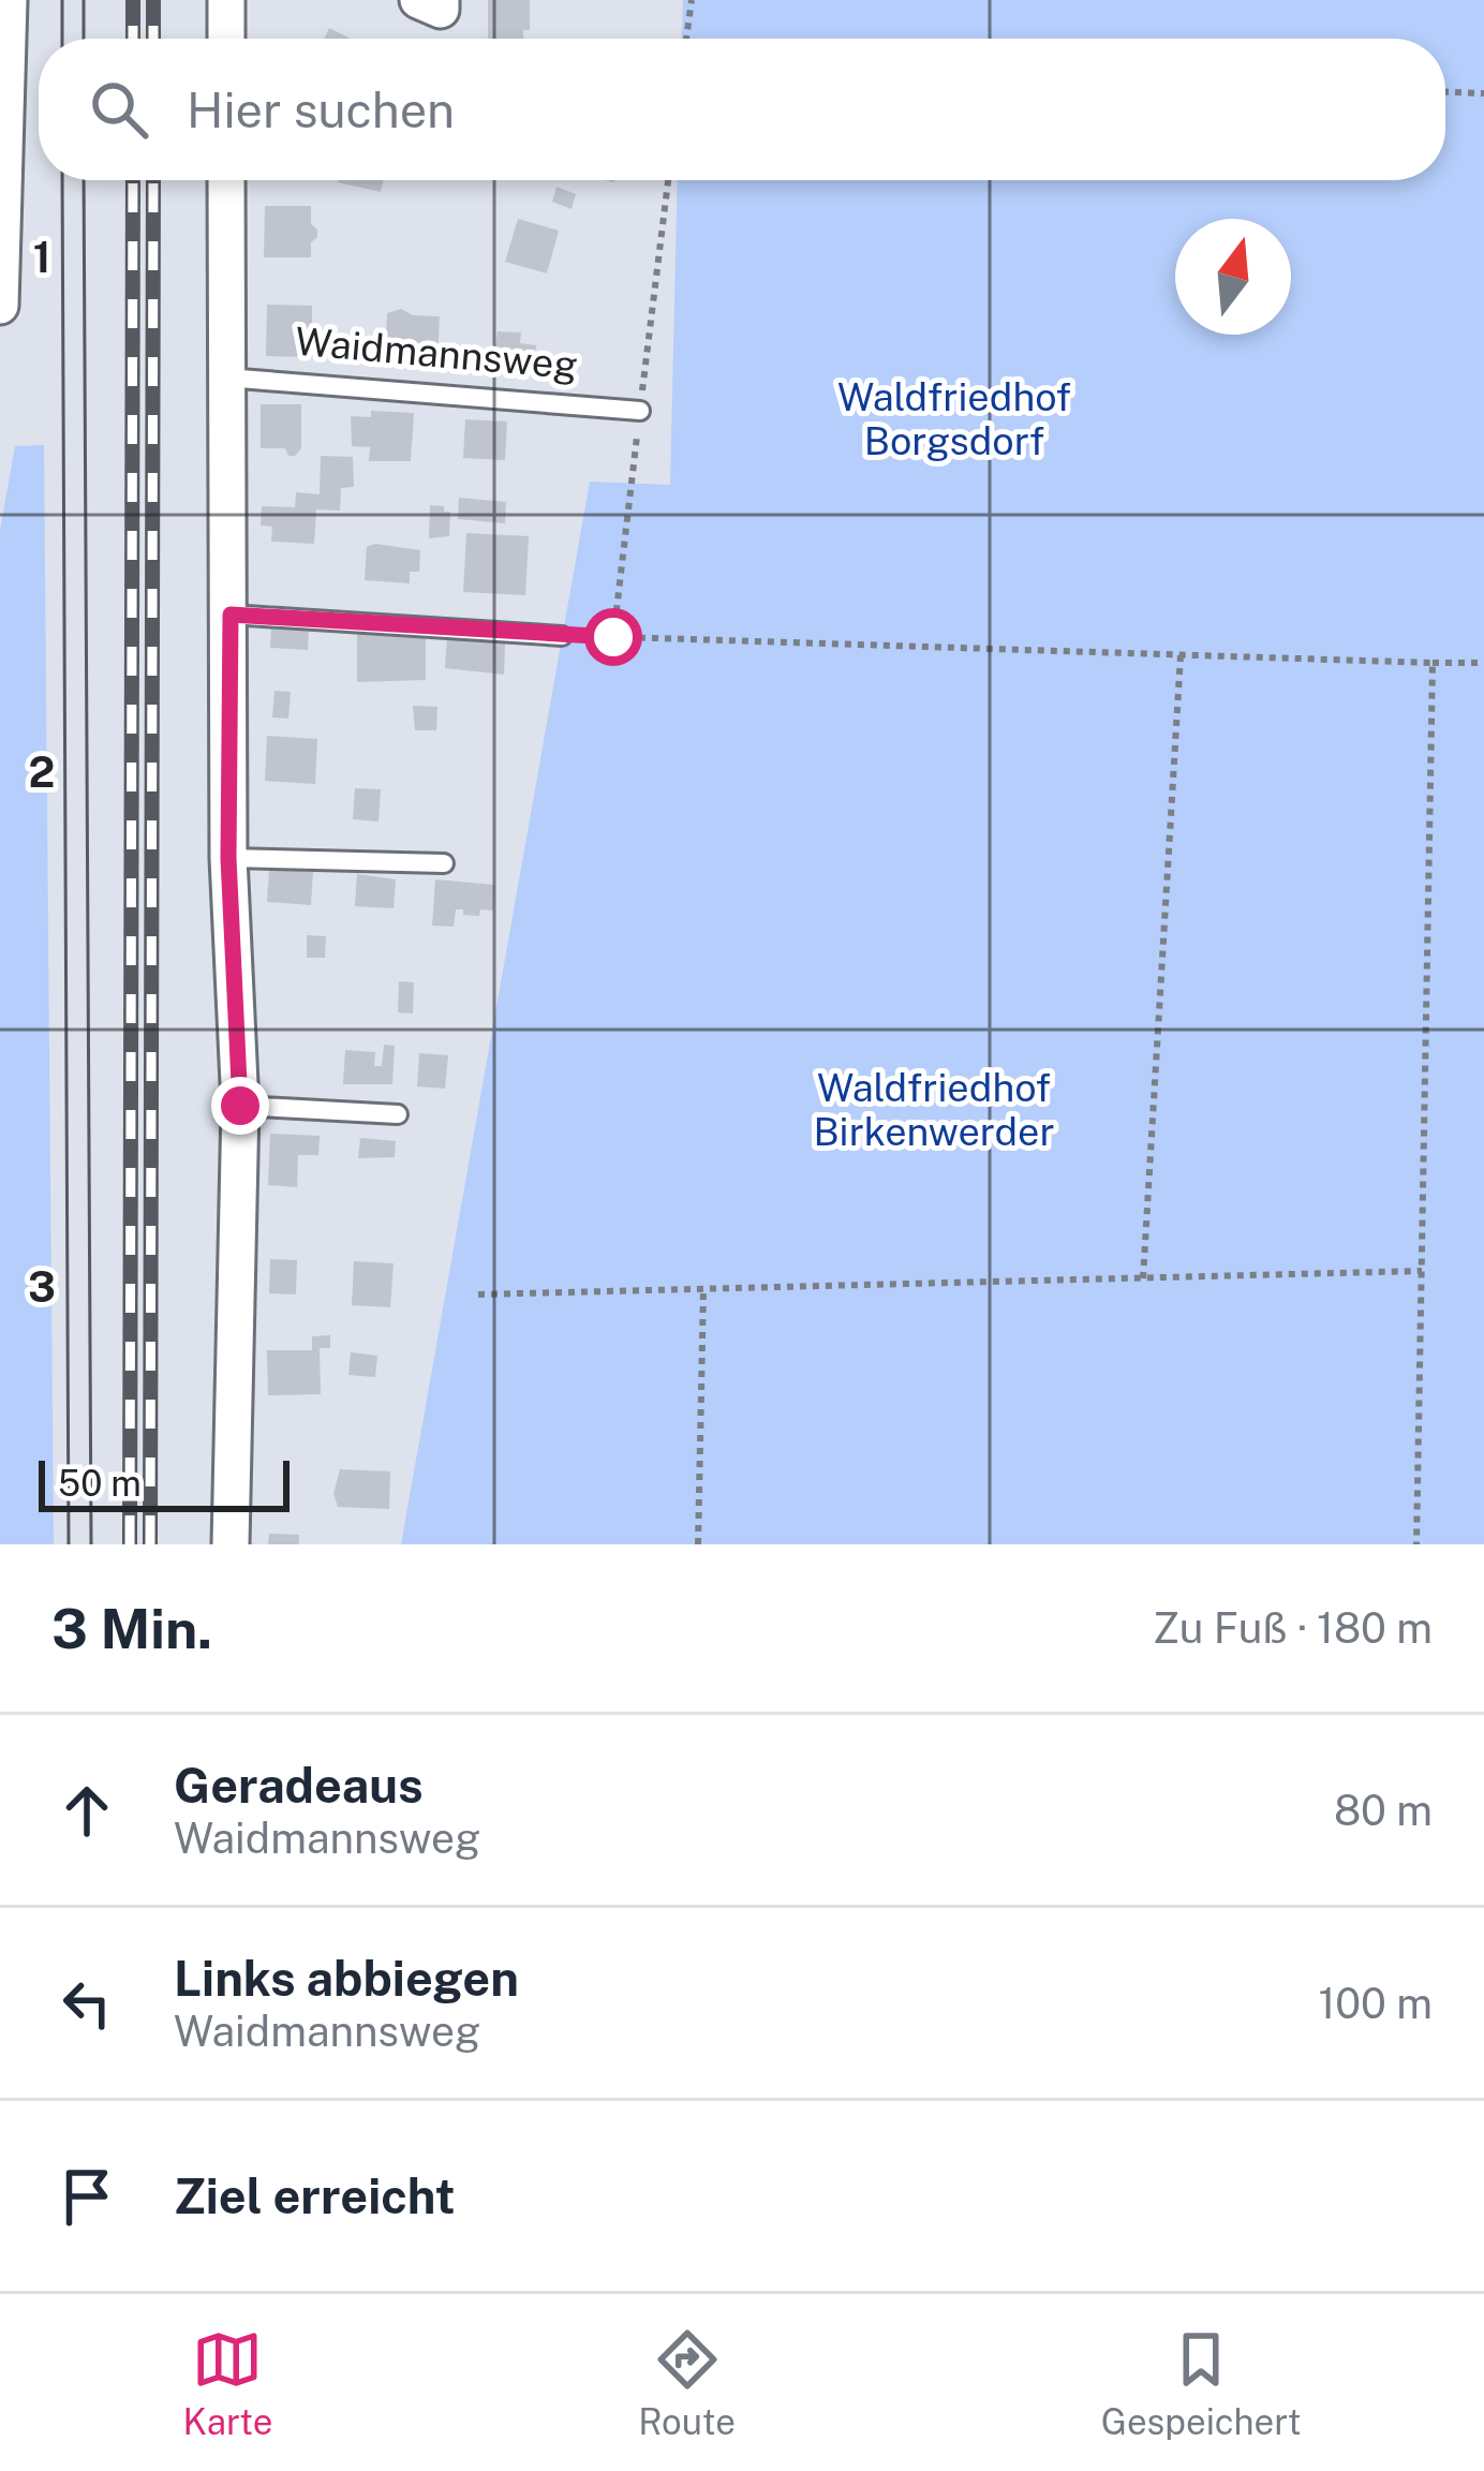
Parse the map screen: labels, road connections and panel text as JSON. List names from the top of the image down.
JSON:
{
  "streets": {
    "lane": ["Waidmannsweg"]
  },
  "parks": ["Waldfriedhof Borgsdorf", "Waldfriedhof Birkenwerder"],
  "scale_bar": "50 m",
  "north": "top",
  "page": {
    "search": "Hier suchen",
    "scale": "50 m",
    "heading": ["3 Min.", "Zu Fuß · 180 m"],
    "list": [
      ["Geradeaus", "Waidmannsweg", "80 m"],
      ["Links abbiegen", "Waidmannsweg", "100 m"],
      "Ziel erreicht"
    ],
    "nav": ["Karte", "Route", "Gespeichert"]
  },
  "grid": {
    "rows": ["1", "2", "3"]
  }
}
